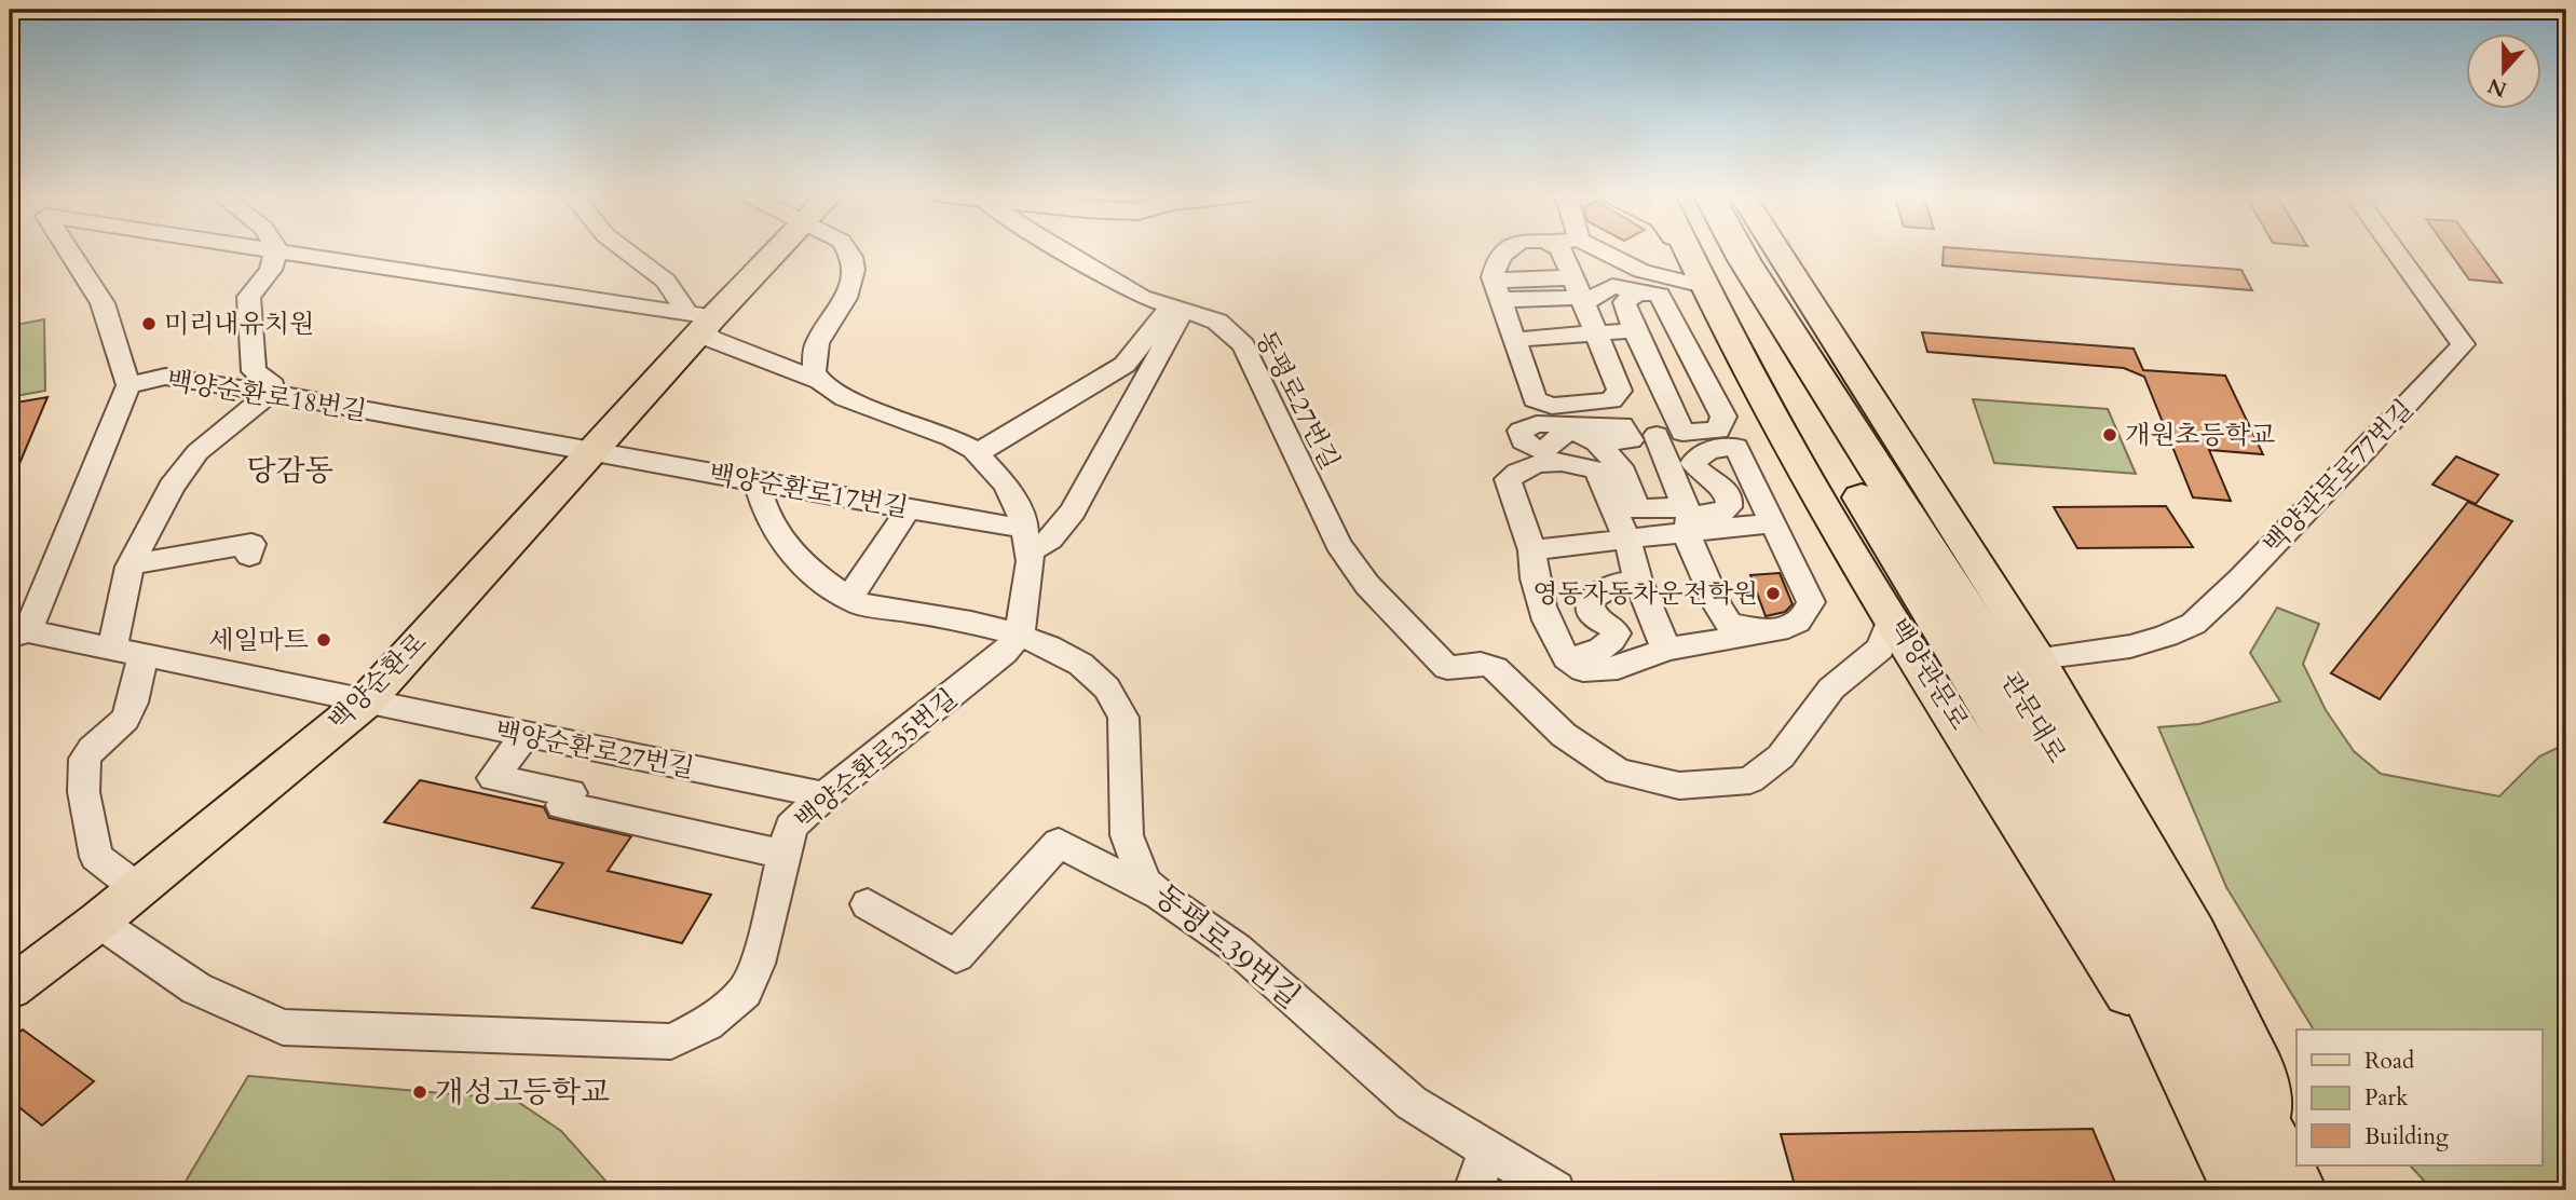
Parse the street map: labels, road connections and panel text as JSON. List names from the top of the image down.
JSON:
{
  "streets": {
    "highway": ["관문대로"],
    "main road": ["백양관문로", "백양순환로"],
    "street": [
      "백양순환로18번길",
      "동평로27번길",
      "백양관문로77번길",
      "백양순환로17번길",
      "백양순환로27번길",
      "백양순환로35번길",
      "동평로39번길"
    ]
  },
  "crossings": [
    ["백양순환로18번길", "백양순환로17번길"],
    ["백양순환로18번길", "백양순환로"],
    ["동평로27번길", "백양관문로"],
    ["백양순환로17번길", "백양순환로"],
    ["백양순환로17번길", "동평로39번길"],
    ["백양관문로", "관문대로"],
    ["백양순환로", "백양순환로27번길"],
    ["백양순환로", "백양순환로35번길"],
    ["백양순환로27번길", "백양순환로35번길"],
    ["백양순환로35번길", "동평로39번길"]
  ],
  "districts": ["당감동"],
  "places": [
    "미리내유치원",
    "개원초등학교",
    "영동자동차운전학원",
    "세일마트",
    "개성고등학교"
  ],
  "legend": ["Road", "Park", "Building"],
  "north": "bottom"
}
